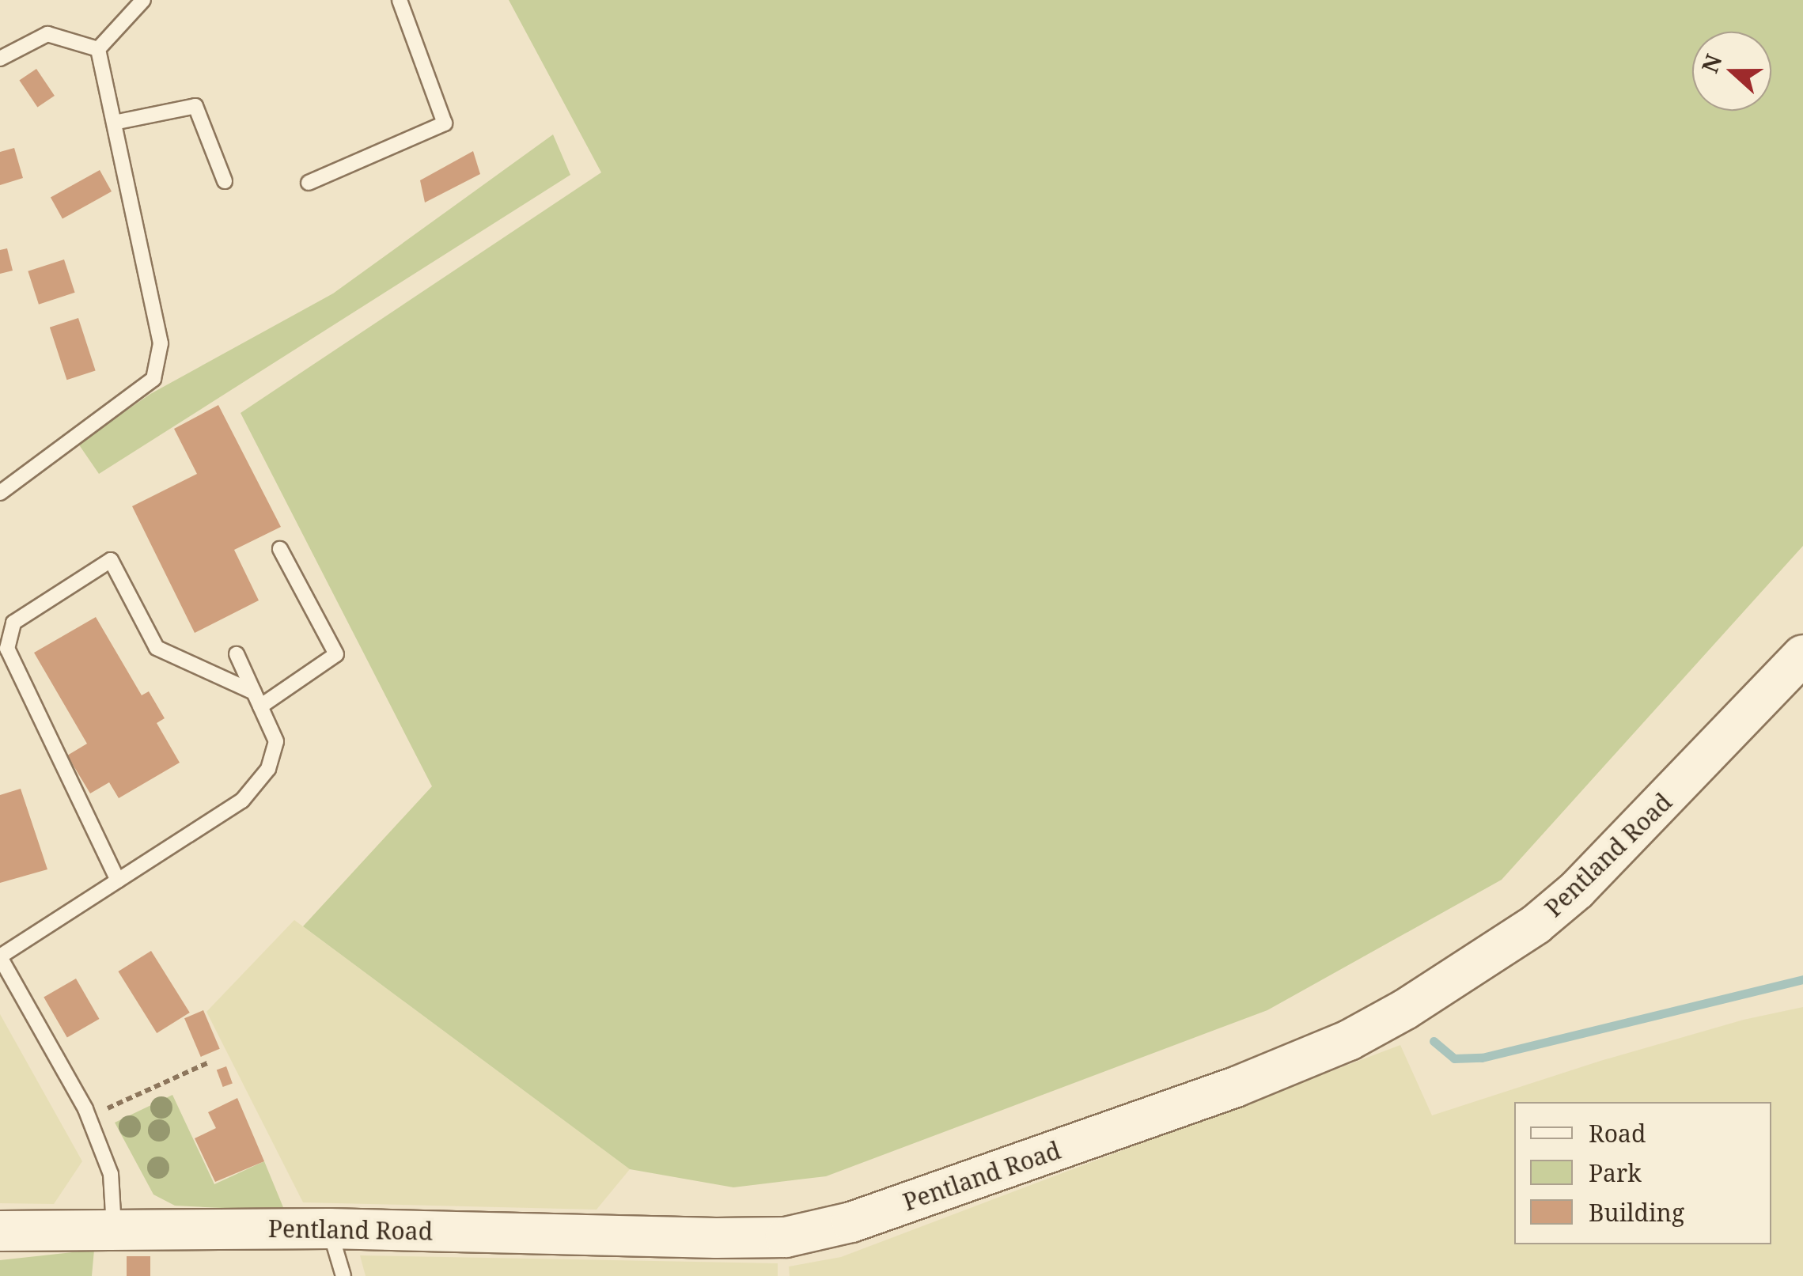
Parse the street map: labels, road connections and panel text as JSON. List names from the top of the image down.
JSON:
{
  "streets": {
    "street": ["Pentland Road"]
  },
  "legend": ["Road", "Park", "Building"],
  "north": "left"
}
